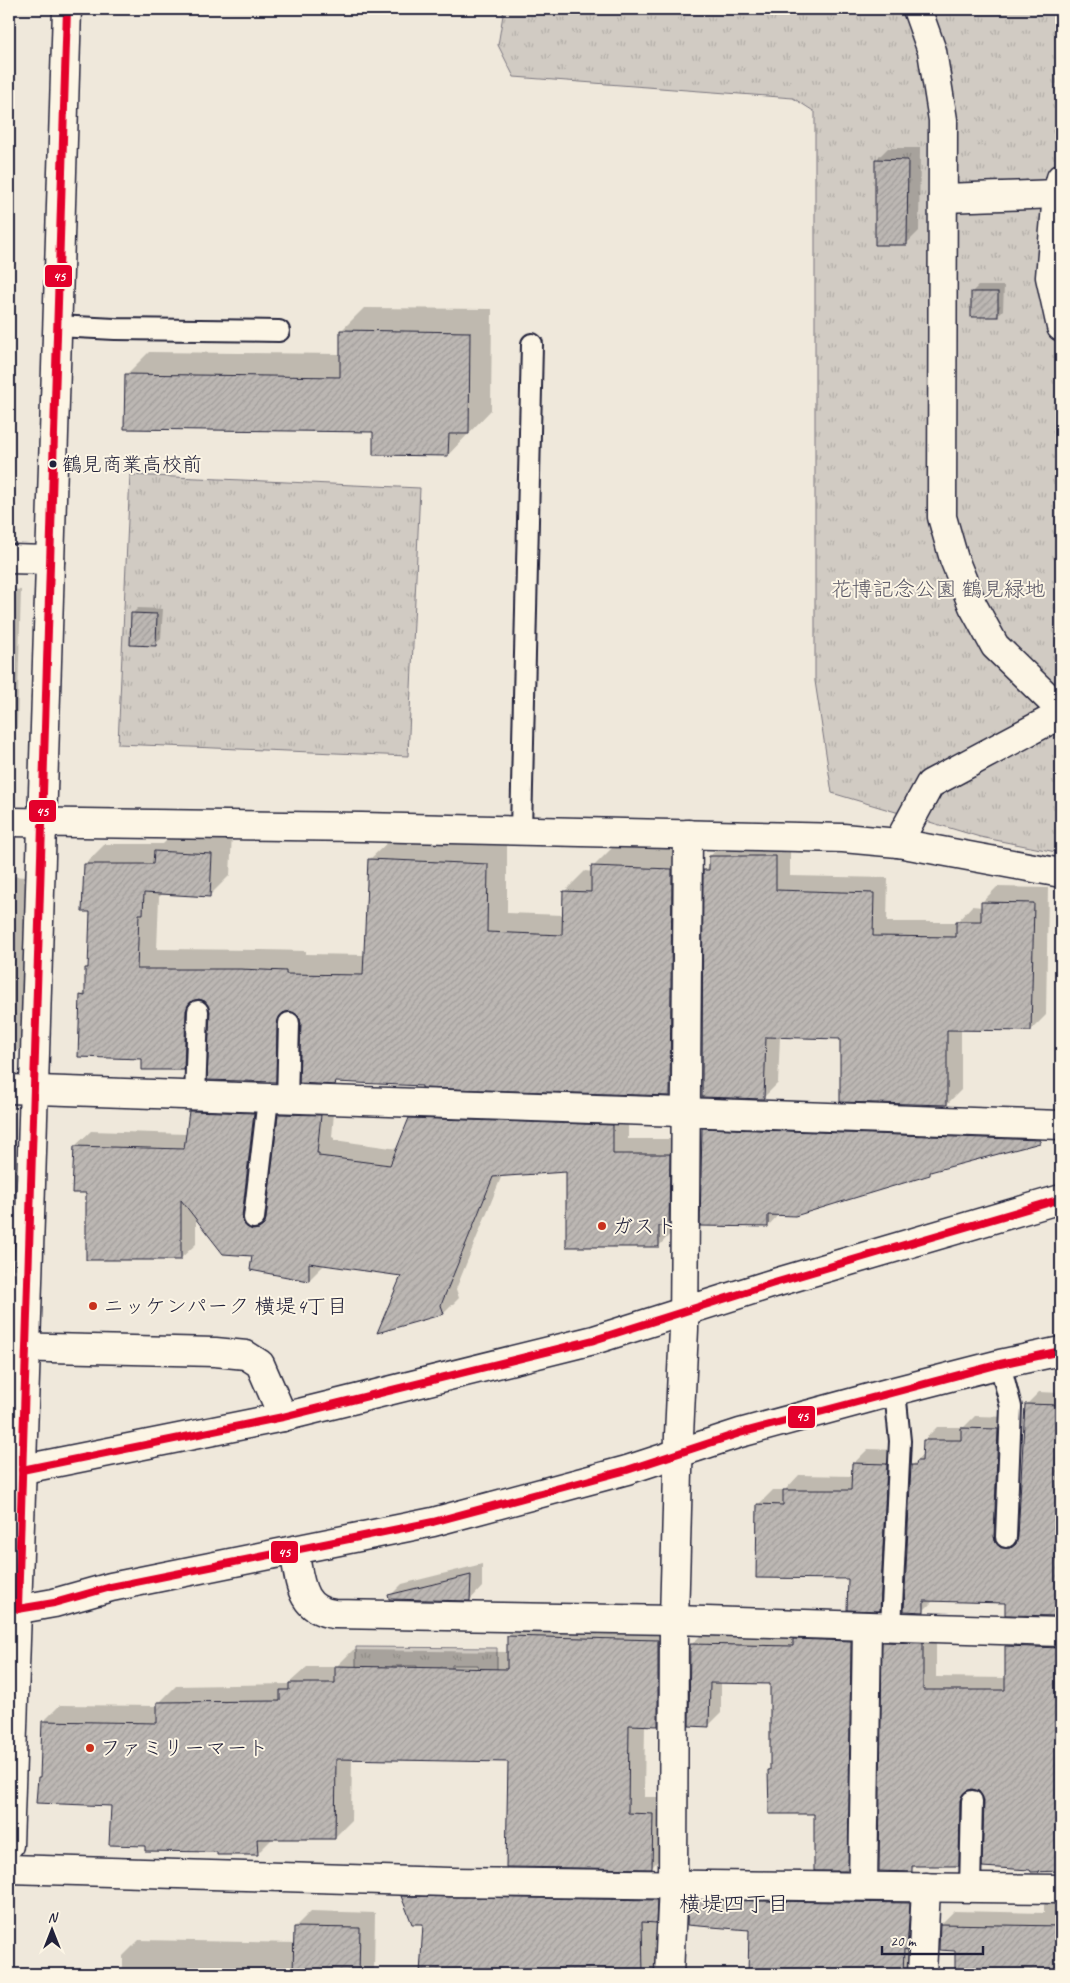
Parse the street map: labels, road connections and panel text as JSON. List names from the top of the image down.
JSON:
{
  "districts": ["横堤四丁目"],
  "parks": ["花博記念公園 鶴見緑地"],
  "places": [
    "鶴見商業高校前",
    "ガスト",
    "ニッケンパーク 横堤4丁目",
    "ファミリーマート"
  ],
  "lines": ["transit line 45"],
  "scale_bar": "20 m",
  "north": "top"
}
